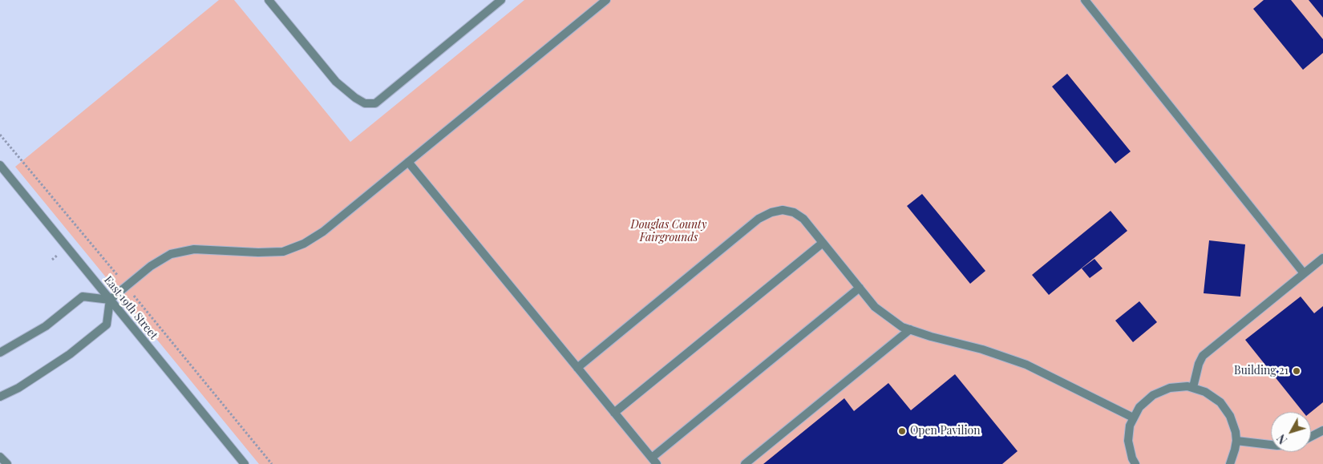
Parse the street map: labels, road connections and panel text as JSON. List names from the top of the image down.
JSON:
{
  "streets": {
    "street": ["East 19th Street"]
  },
  "parks": ["Douglas County Fairgrounds"],
  "places": ["Building 21", "Open Pavilion"],
  "north": "bottom left"
}
